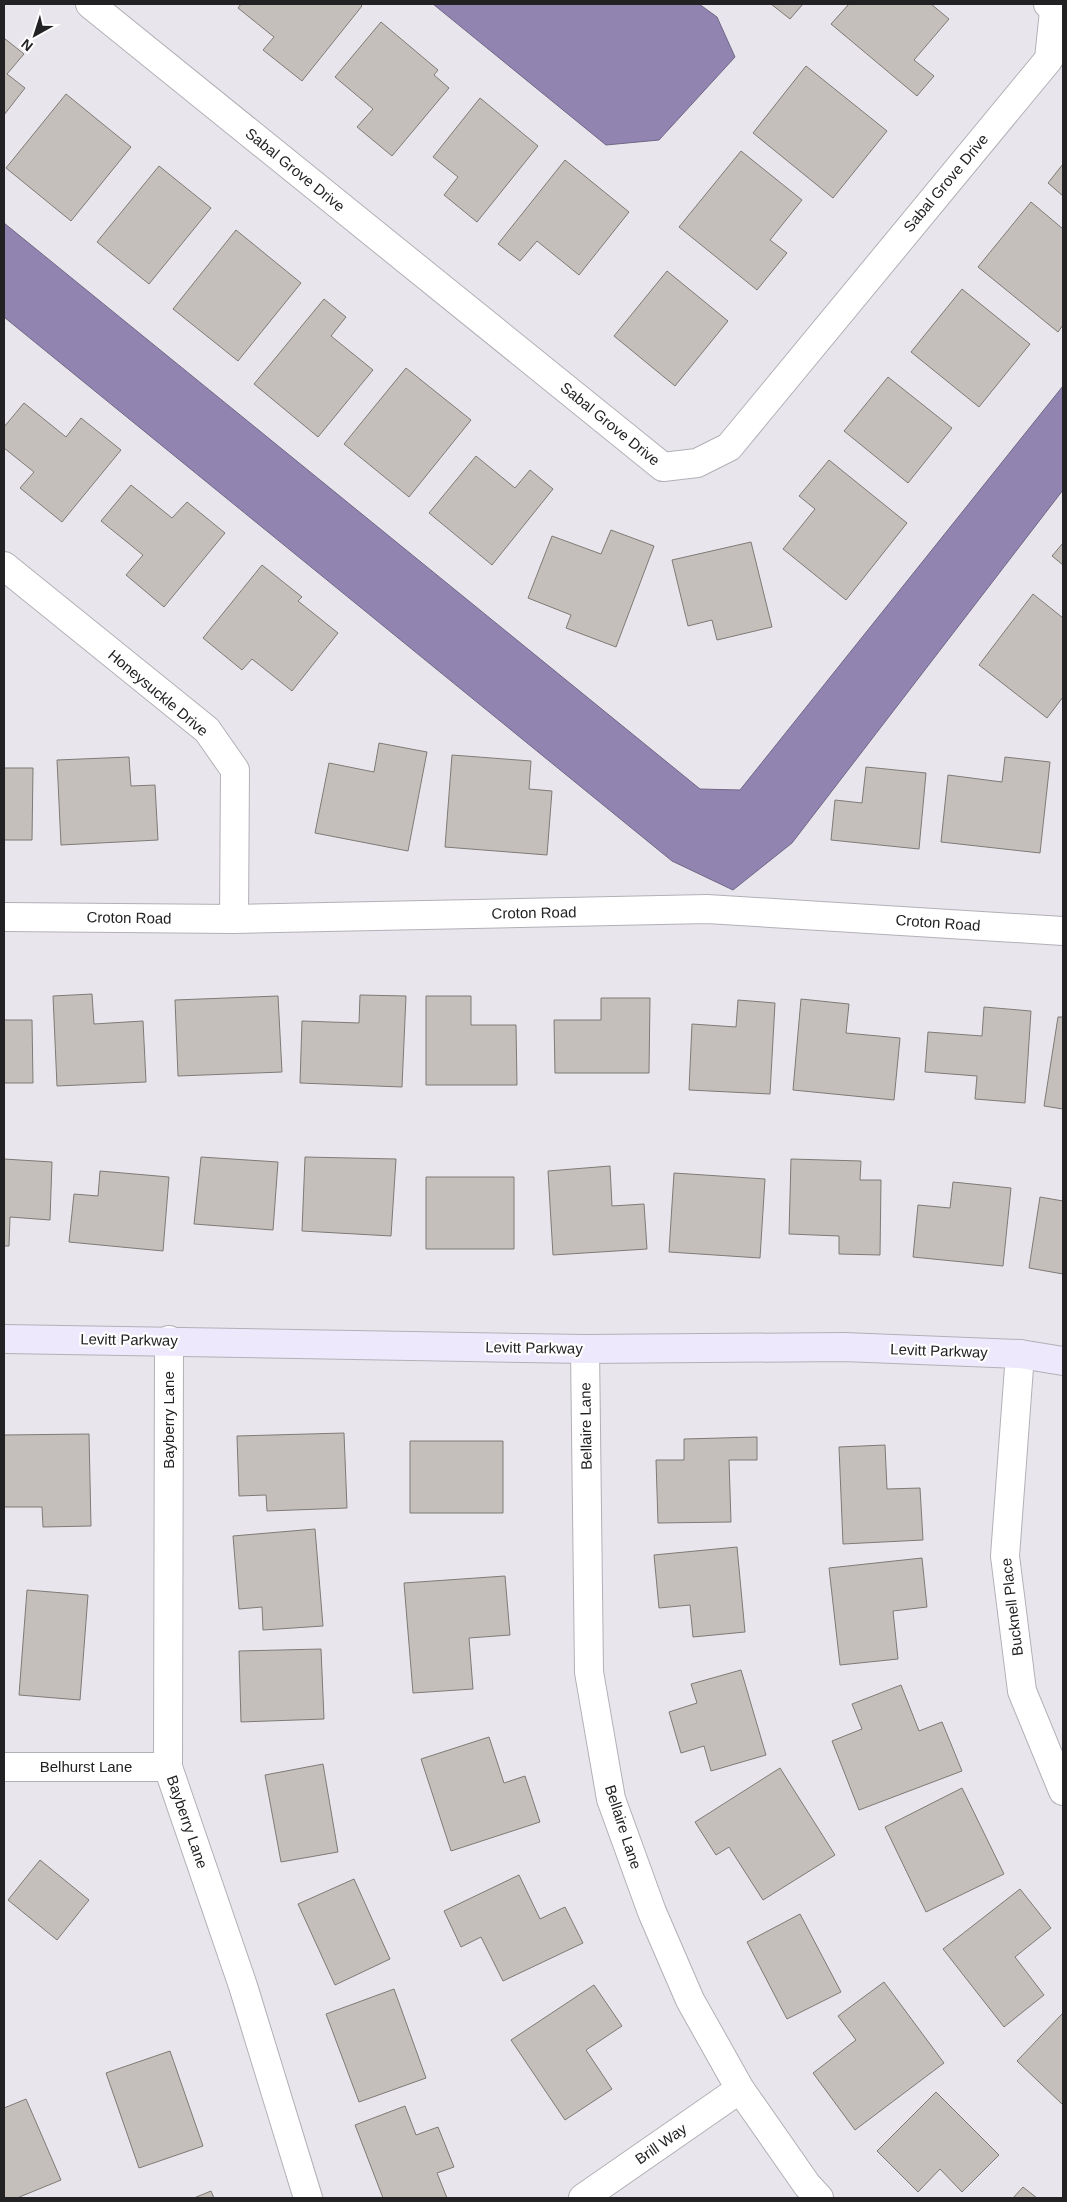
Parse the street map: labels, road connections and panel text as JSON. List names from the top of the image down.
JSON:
{
  "streets": {
    "street": [
      "Sabal Grove Drive",
      "Honeysuckle Drive",
      "Croton Road",
      "Levitt Parkway",
      "Bayberry Lane",
      "Bellaire Lane",
      "Bucknell Place",
      "Belhurst Lane",
      "Brill Way"
    ]
  },
  "crossings": [
    ["Honeysuckle Drive", "Croton Road"],
    ["Levitt Parkway", "Bayberry Lane"],
    ["Levitt Parkway", "Bellaire Lane"],
    ["Levitt Parkway", "Bucknell Place"],
    ["Bayberry Lane", "Belhurst Lane"],
    ["Bellaire Lane", "Brill Way"]
  ],
  "north": "bottom left"
}
